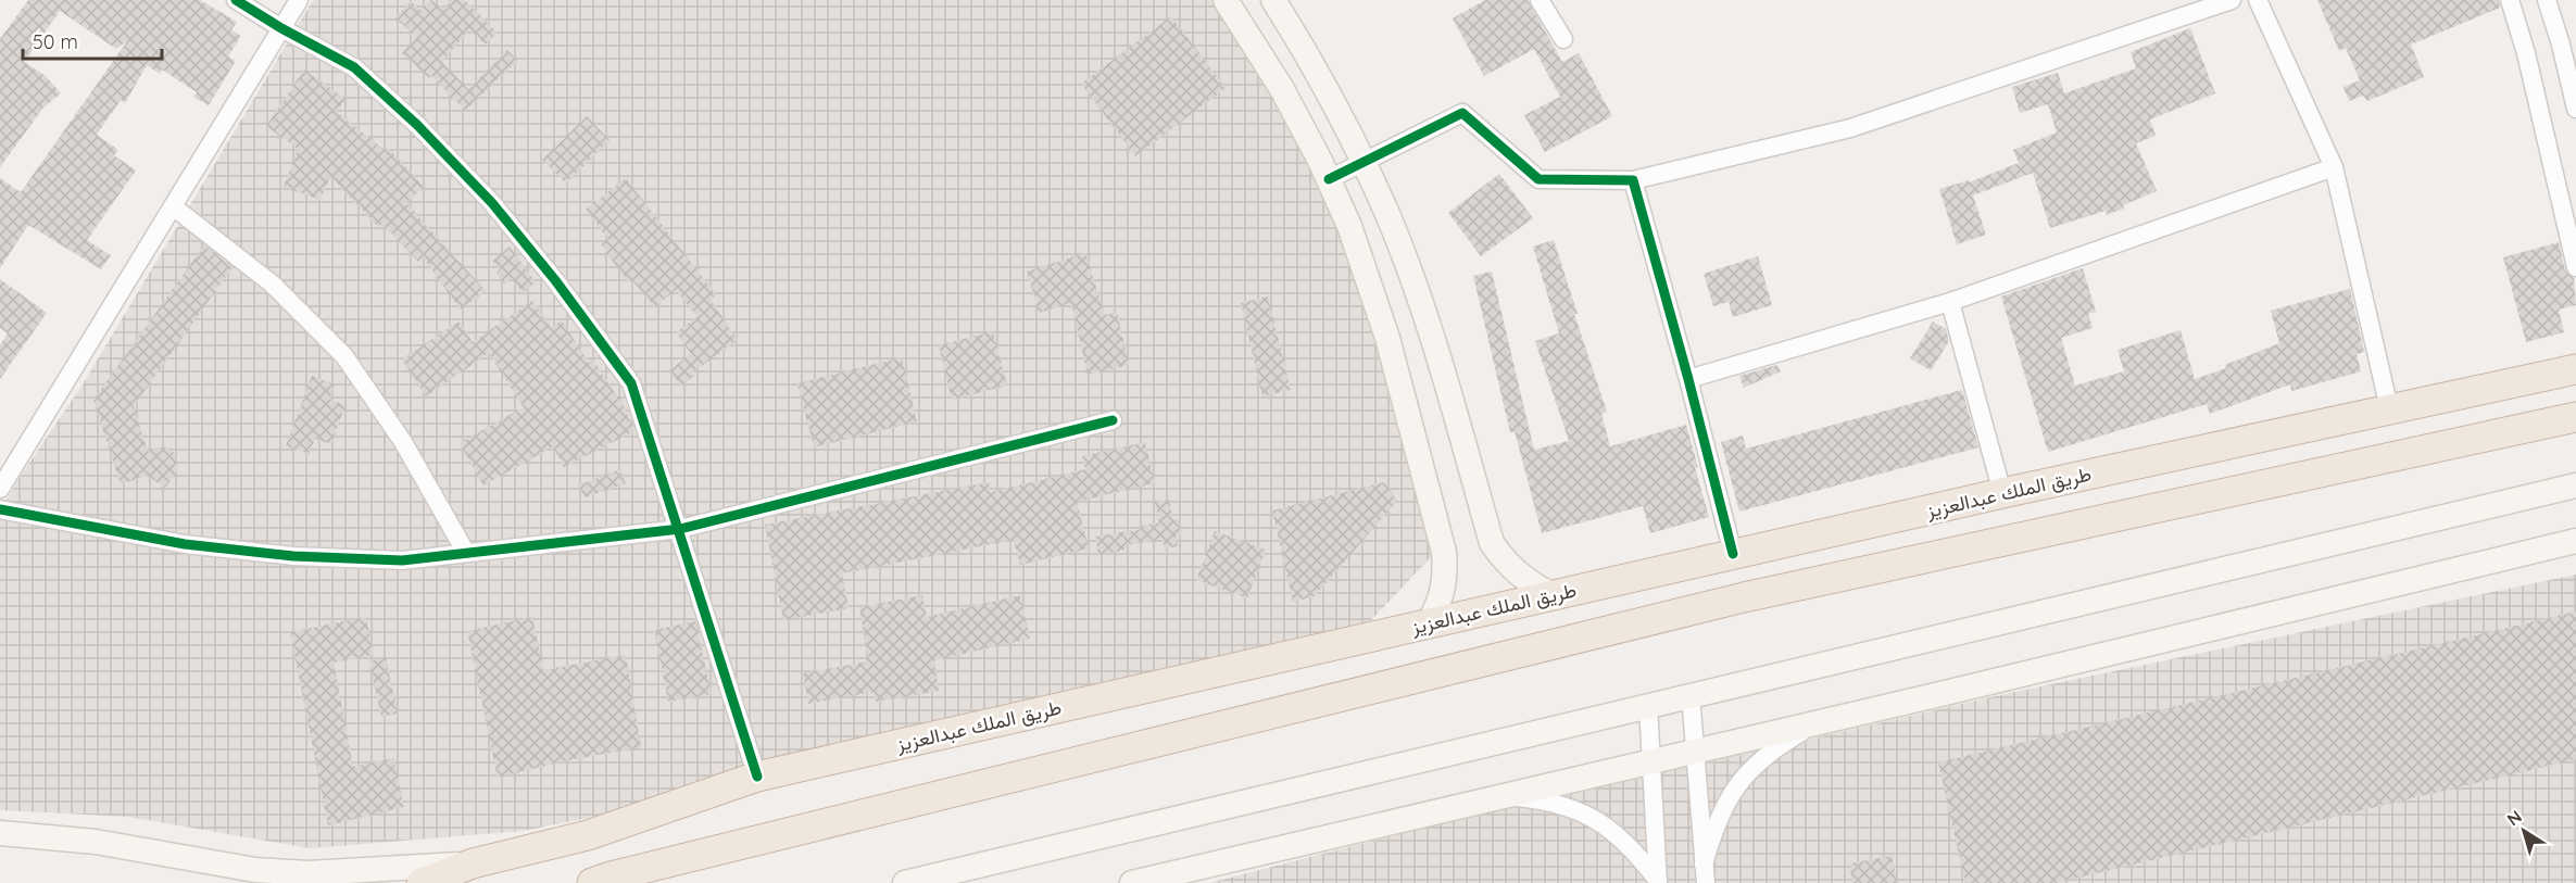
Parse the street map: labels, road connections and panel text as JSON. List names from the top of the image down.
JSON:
{
  "streets": {
    "highway": ["طريق الملك عبدالعزيز"]
  },
  "scale_bar": "50 m",
  "north": "top left"
}
